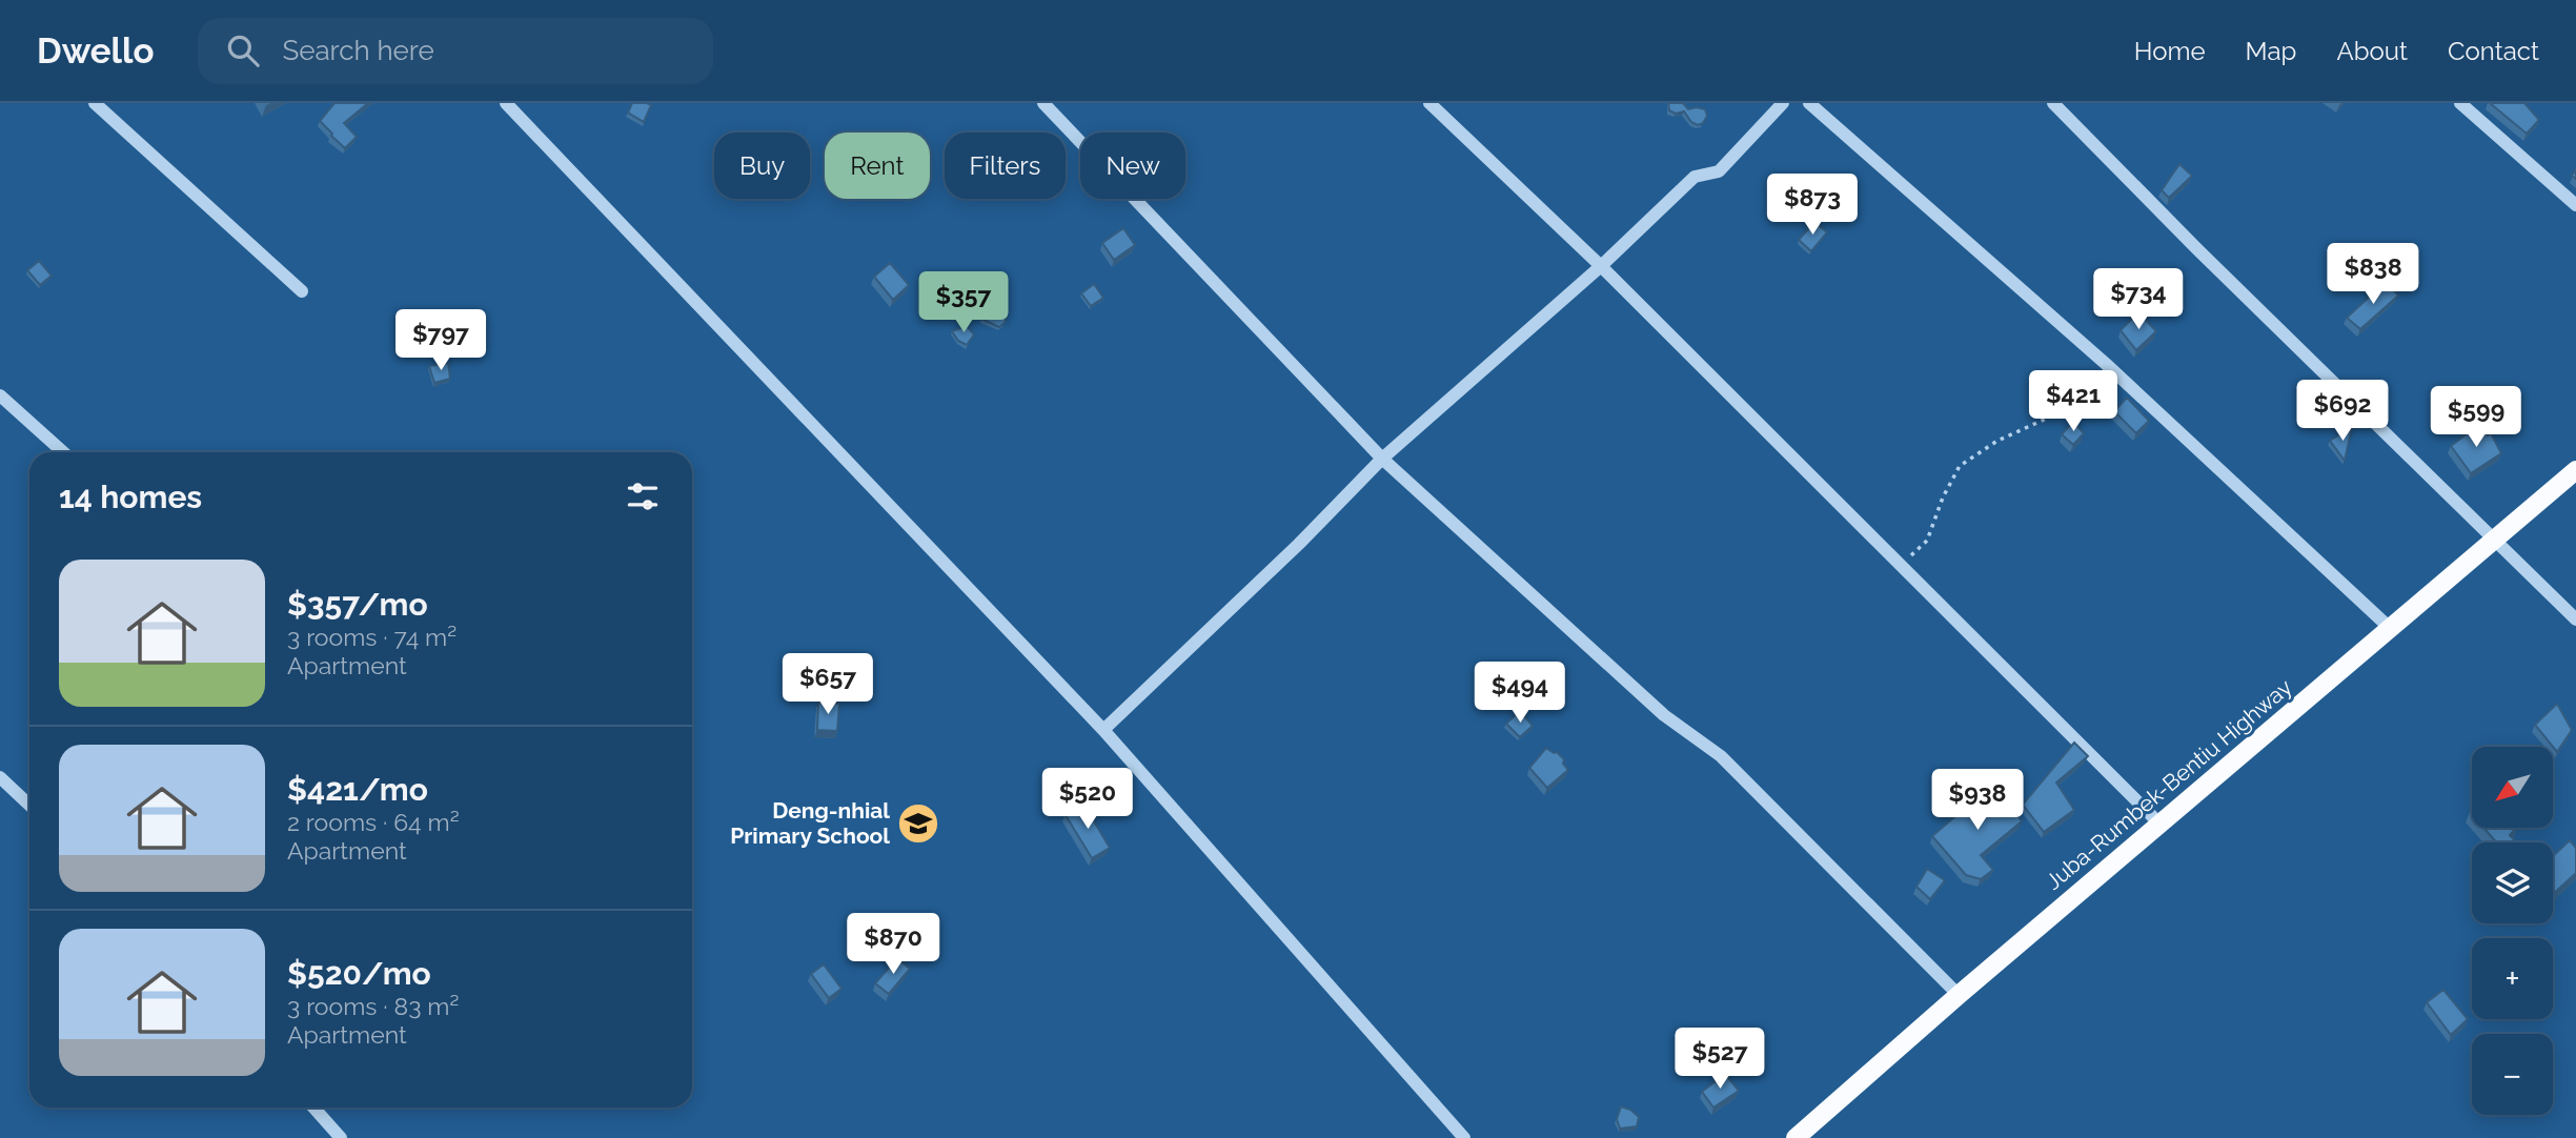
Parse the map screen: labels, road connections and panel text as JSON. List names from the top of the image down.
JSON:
{
  "streets": {
    "main road": ["Juba-Rumbek-Bentiu Highway"]
  },
  "places": {
    "school or university": ["Deng-nhial Primary School"]
  },
  "north": "bottom left",
  "page": {
    "header": "Dwello",
    "search": "Search here",
    "nav": [
      "Home",
      "Map",
      "About",
      "Contact"
    ],
    "chip": [
      "Buy",
      "Rent",
      "Filters",
      "New"
    ],
    "price": [
      "$873",
      "$838",
      "$734",
      "$357",
      "$797",
      "$421",
      "$692",
      "$599",
      "$657",
      "$494",
      "$520",
      "$938",
      "$870",
      "$527"
    ],
    "heading": "14 homes",
    "list": [
      {
        "name": "$357/mo",
        "note": "3 rooms · 74 m² · Apartment"
      },
      {
        "name": "$421/mo",
        "note": "2 rooms · 64 m² · Apartment"
      },
      {
        "name": "$520/mo",
        "note": "3 rooms · 83 m² · Apartment"
      }
    ],
    "map_buttons": ["+", "−"]
  }
}
